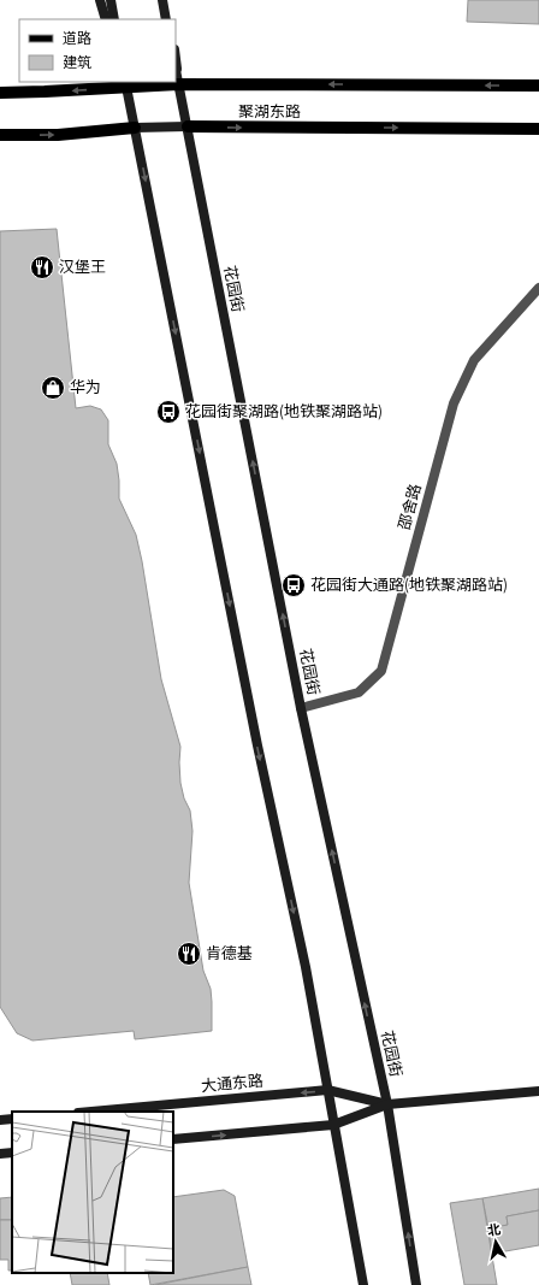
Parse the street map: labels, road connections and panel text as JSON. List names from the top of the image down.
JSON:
{
  "streets": {
    "main road": ["聚湖东路", "花园街", "大通东路"],
    "street": ["邵舍路"]
  },
  "crossings": [
    ["聚湖东路", "花园街"],
    ["花园街", "邵舍路"],
    ["花园街", "大通东路"]
  ],
  "places": {
    "restaurant": ["汉堡王", "肯德基"],
    "shop": ["华为"],
    "bus stop": ["花园街聚湖路(地铁聚湖路站)", "花园街大通路(地铁聚湖路站)"]
  },
  "legend": ["道路", "建筑"],
  "north": "top"
}
